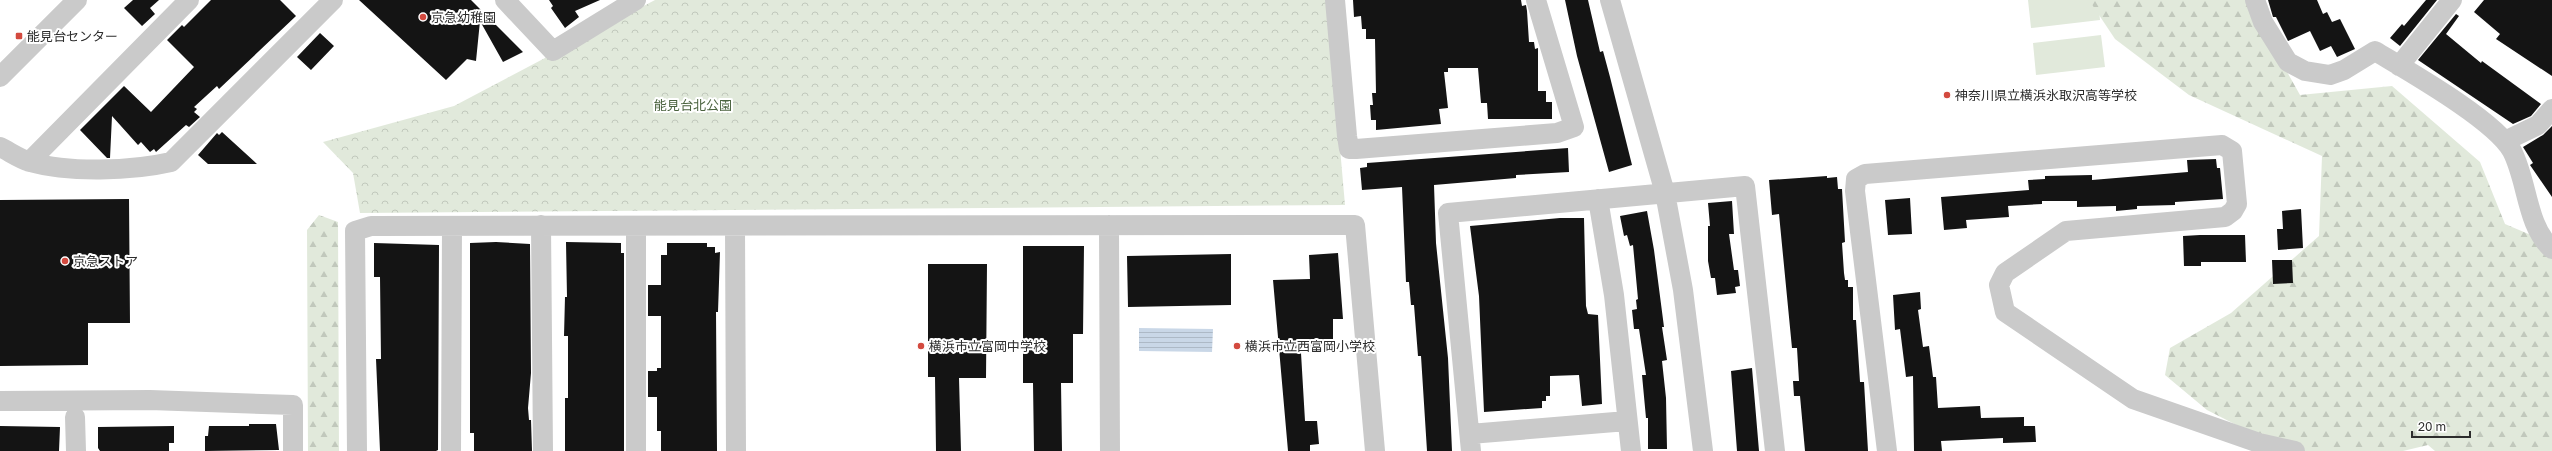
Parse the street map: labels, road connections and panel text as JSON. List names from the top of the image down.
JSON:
{
  "parks": ["能見台北公園"],
  "places": {
    "other": [
      "京急幼稚園",
      "神奈川県立横浜氷取沢高等学校",
      "京急ストア",
      "横浜市立富岡中学校",
      "横浜市立西富岡小学校"
    ],
    "transit": ["能見台センター"]
  },
  "scale_bar": "20 m"
}
